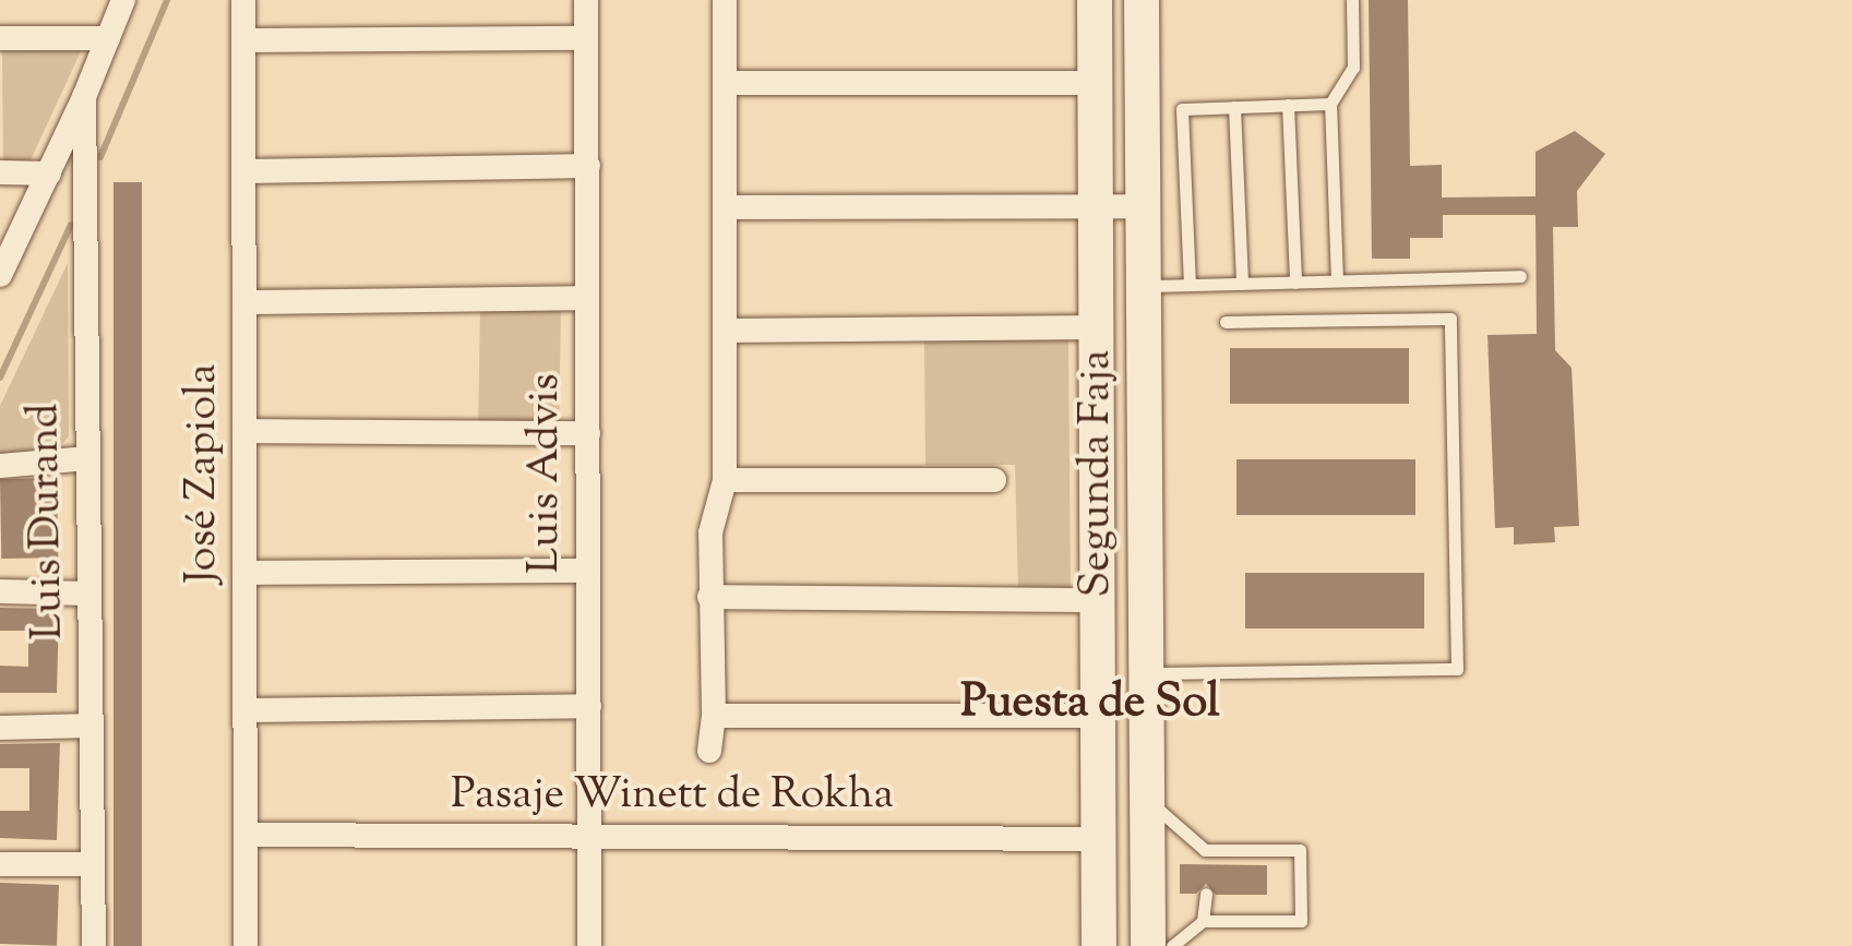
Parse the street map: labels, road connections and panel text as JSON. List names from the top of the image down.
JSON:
{
  "streets": {
    "main road": ["Segunda Faja"],
    "street": [
      "José Zapiola",
      "Luis Advis",
      "Luis Durand",
      "Pasaje Winett de Rokha"
    ]
  },
  "crossings": [
    ["José Zapiola", "Pasaje Winett de Rokha"],
    ["Luis Advis", "Pasaje Winett de Rokha"],
    ["Segunda Faja", "Pasaje Winett de Rokha"]
  ],
  "districts": ["Puesta de Sol"]
}
